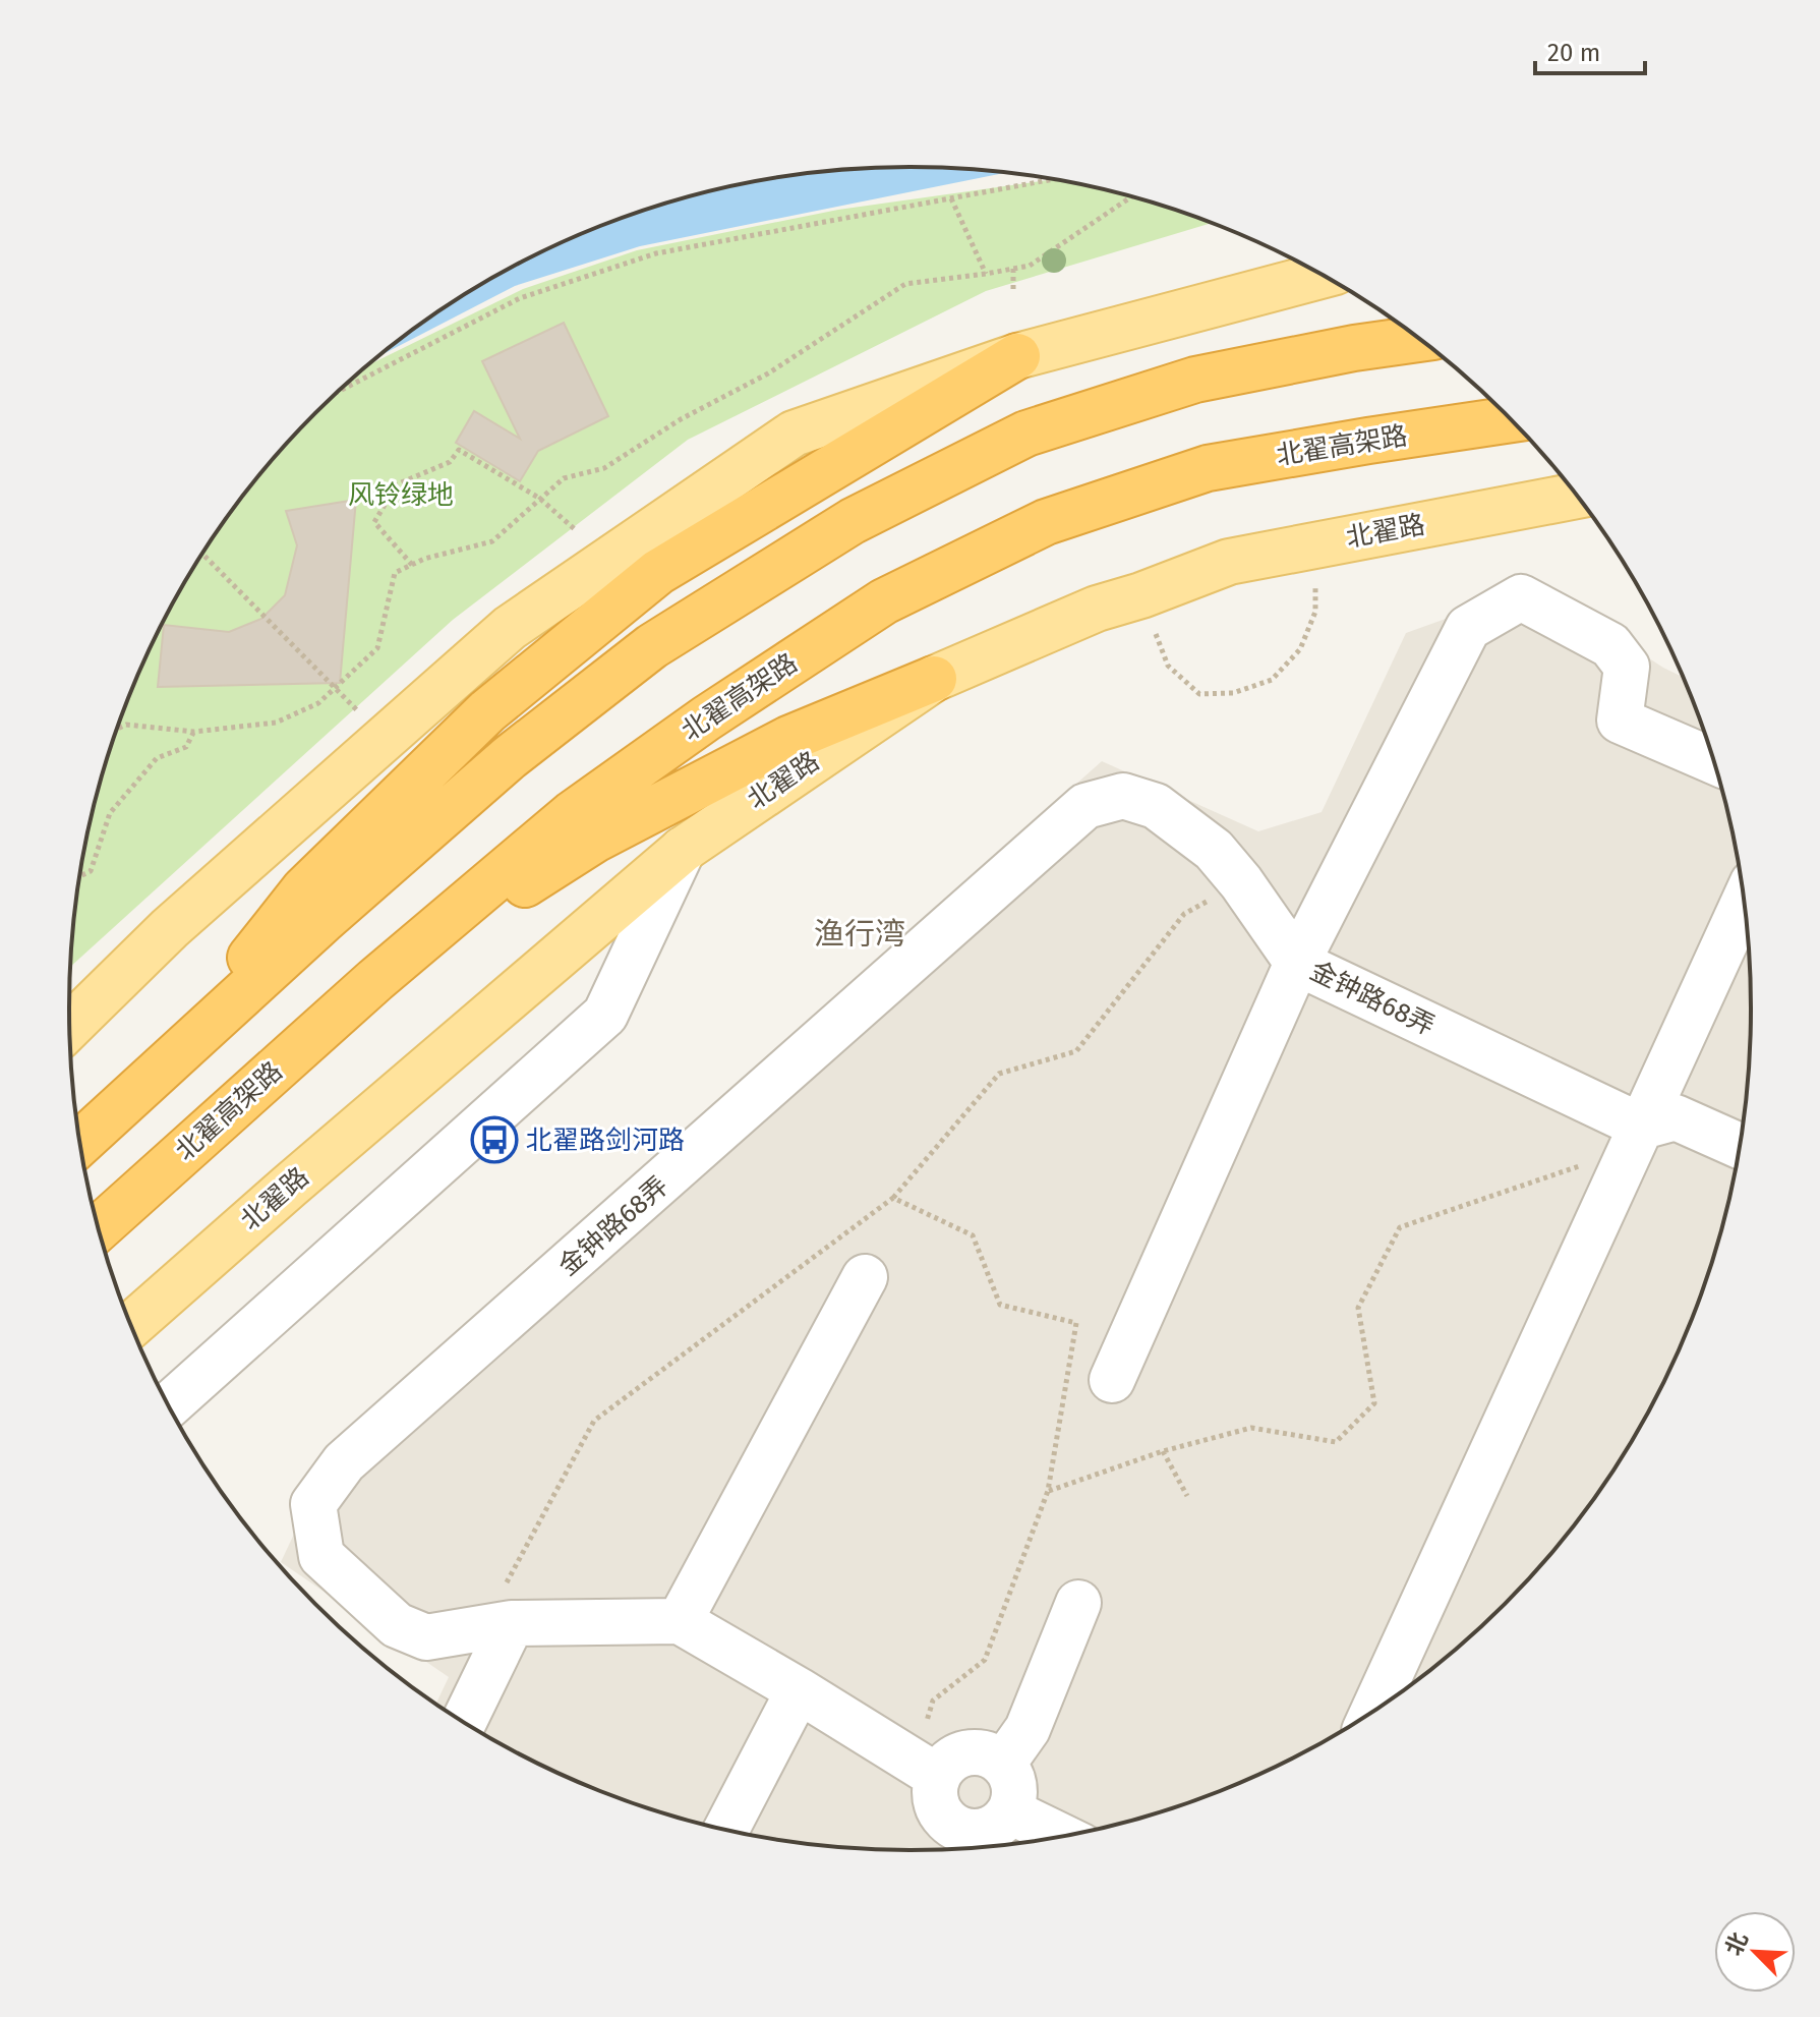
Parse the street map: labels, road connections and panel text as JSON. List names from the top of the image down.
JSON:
{
  "streets": {
    "highway": ["北翟高架路"],
    "main road": ["北翟路"],
    "street": ["金钟路68弄"]
  },
  "districts": ["渔行湾"],
  "parks": ["风铃绿地"],
  "places": {
    "bus stop": ["北翟路剑河路"]
  },
  "scale_bar": "20 m",
  "north": "top left"
}
